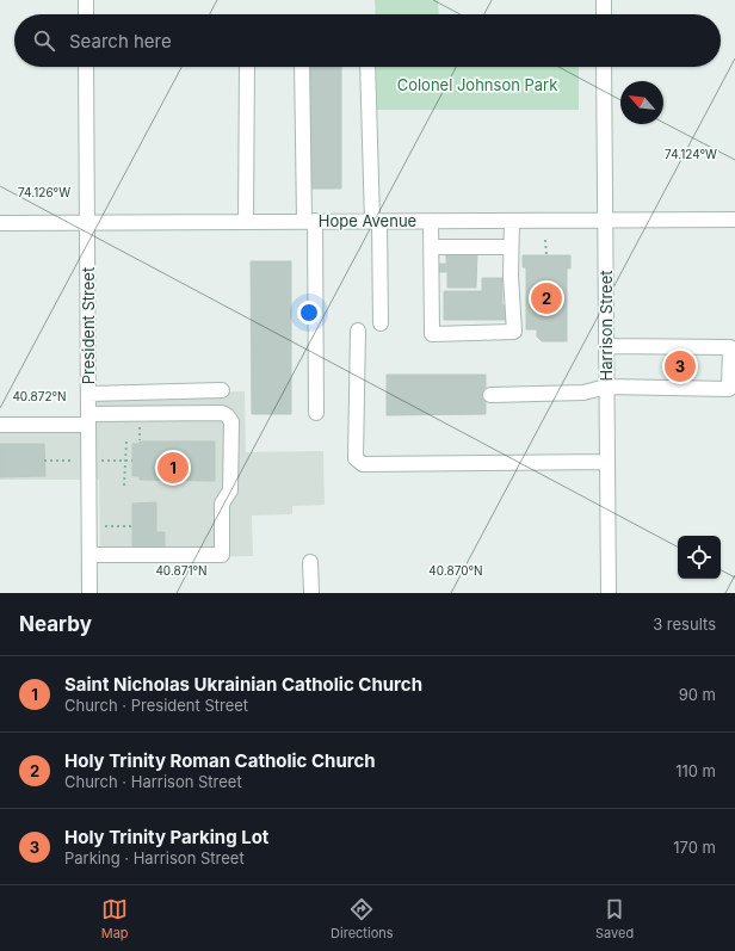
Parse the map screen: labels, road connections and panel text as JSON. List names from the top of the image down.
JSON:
{
  "streets": {
    "street": ["Hope Avenue", "President Street", "Harrison Street"]
  },
  "crossings": [
    ["Hope Avenue", "President Street"],
    ["Hope Avenue", "Harrison Street"]
  ],
  "parks": ["Colonel Johnson Park"],
  "north": "top left",
  "page": {
    "search": "Search here",
    "pins": ["2", "3", "1"],
    "heading": ["Nearby", "3 results"],
    "list": [
      {
        "mark": "1",
        "name": "Saint Nicholas Ukrainian Catholic Church",
        "note": "Church · President Street",
        "value": "90 m"
      },
      {
        "mark": "2",
        "name": "Holy Trinity Roman Catholic Church",
        "note": "Church · Harrison Street",
        "value": "110 m"
      },
      {
        "mark": "3",
        "name": "Holy Trinity Parking Lot",
        "note": "Parking · Harrison Street",
        "value": "170 m"
      }
    ],
    "nav": ["Map", "Directions", "Saved"]
  },
  "coordinates": [
    "74.124°W",
    "74.126°W",
    "40.872°N",
    "40.871°N",
    "40.870°N"
  ]
}
